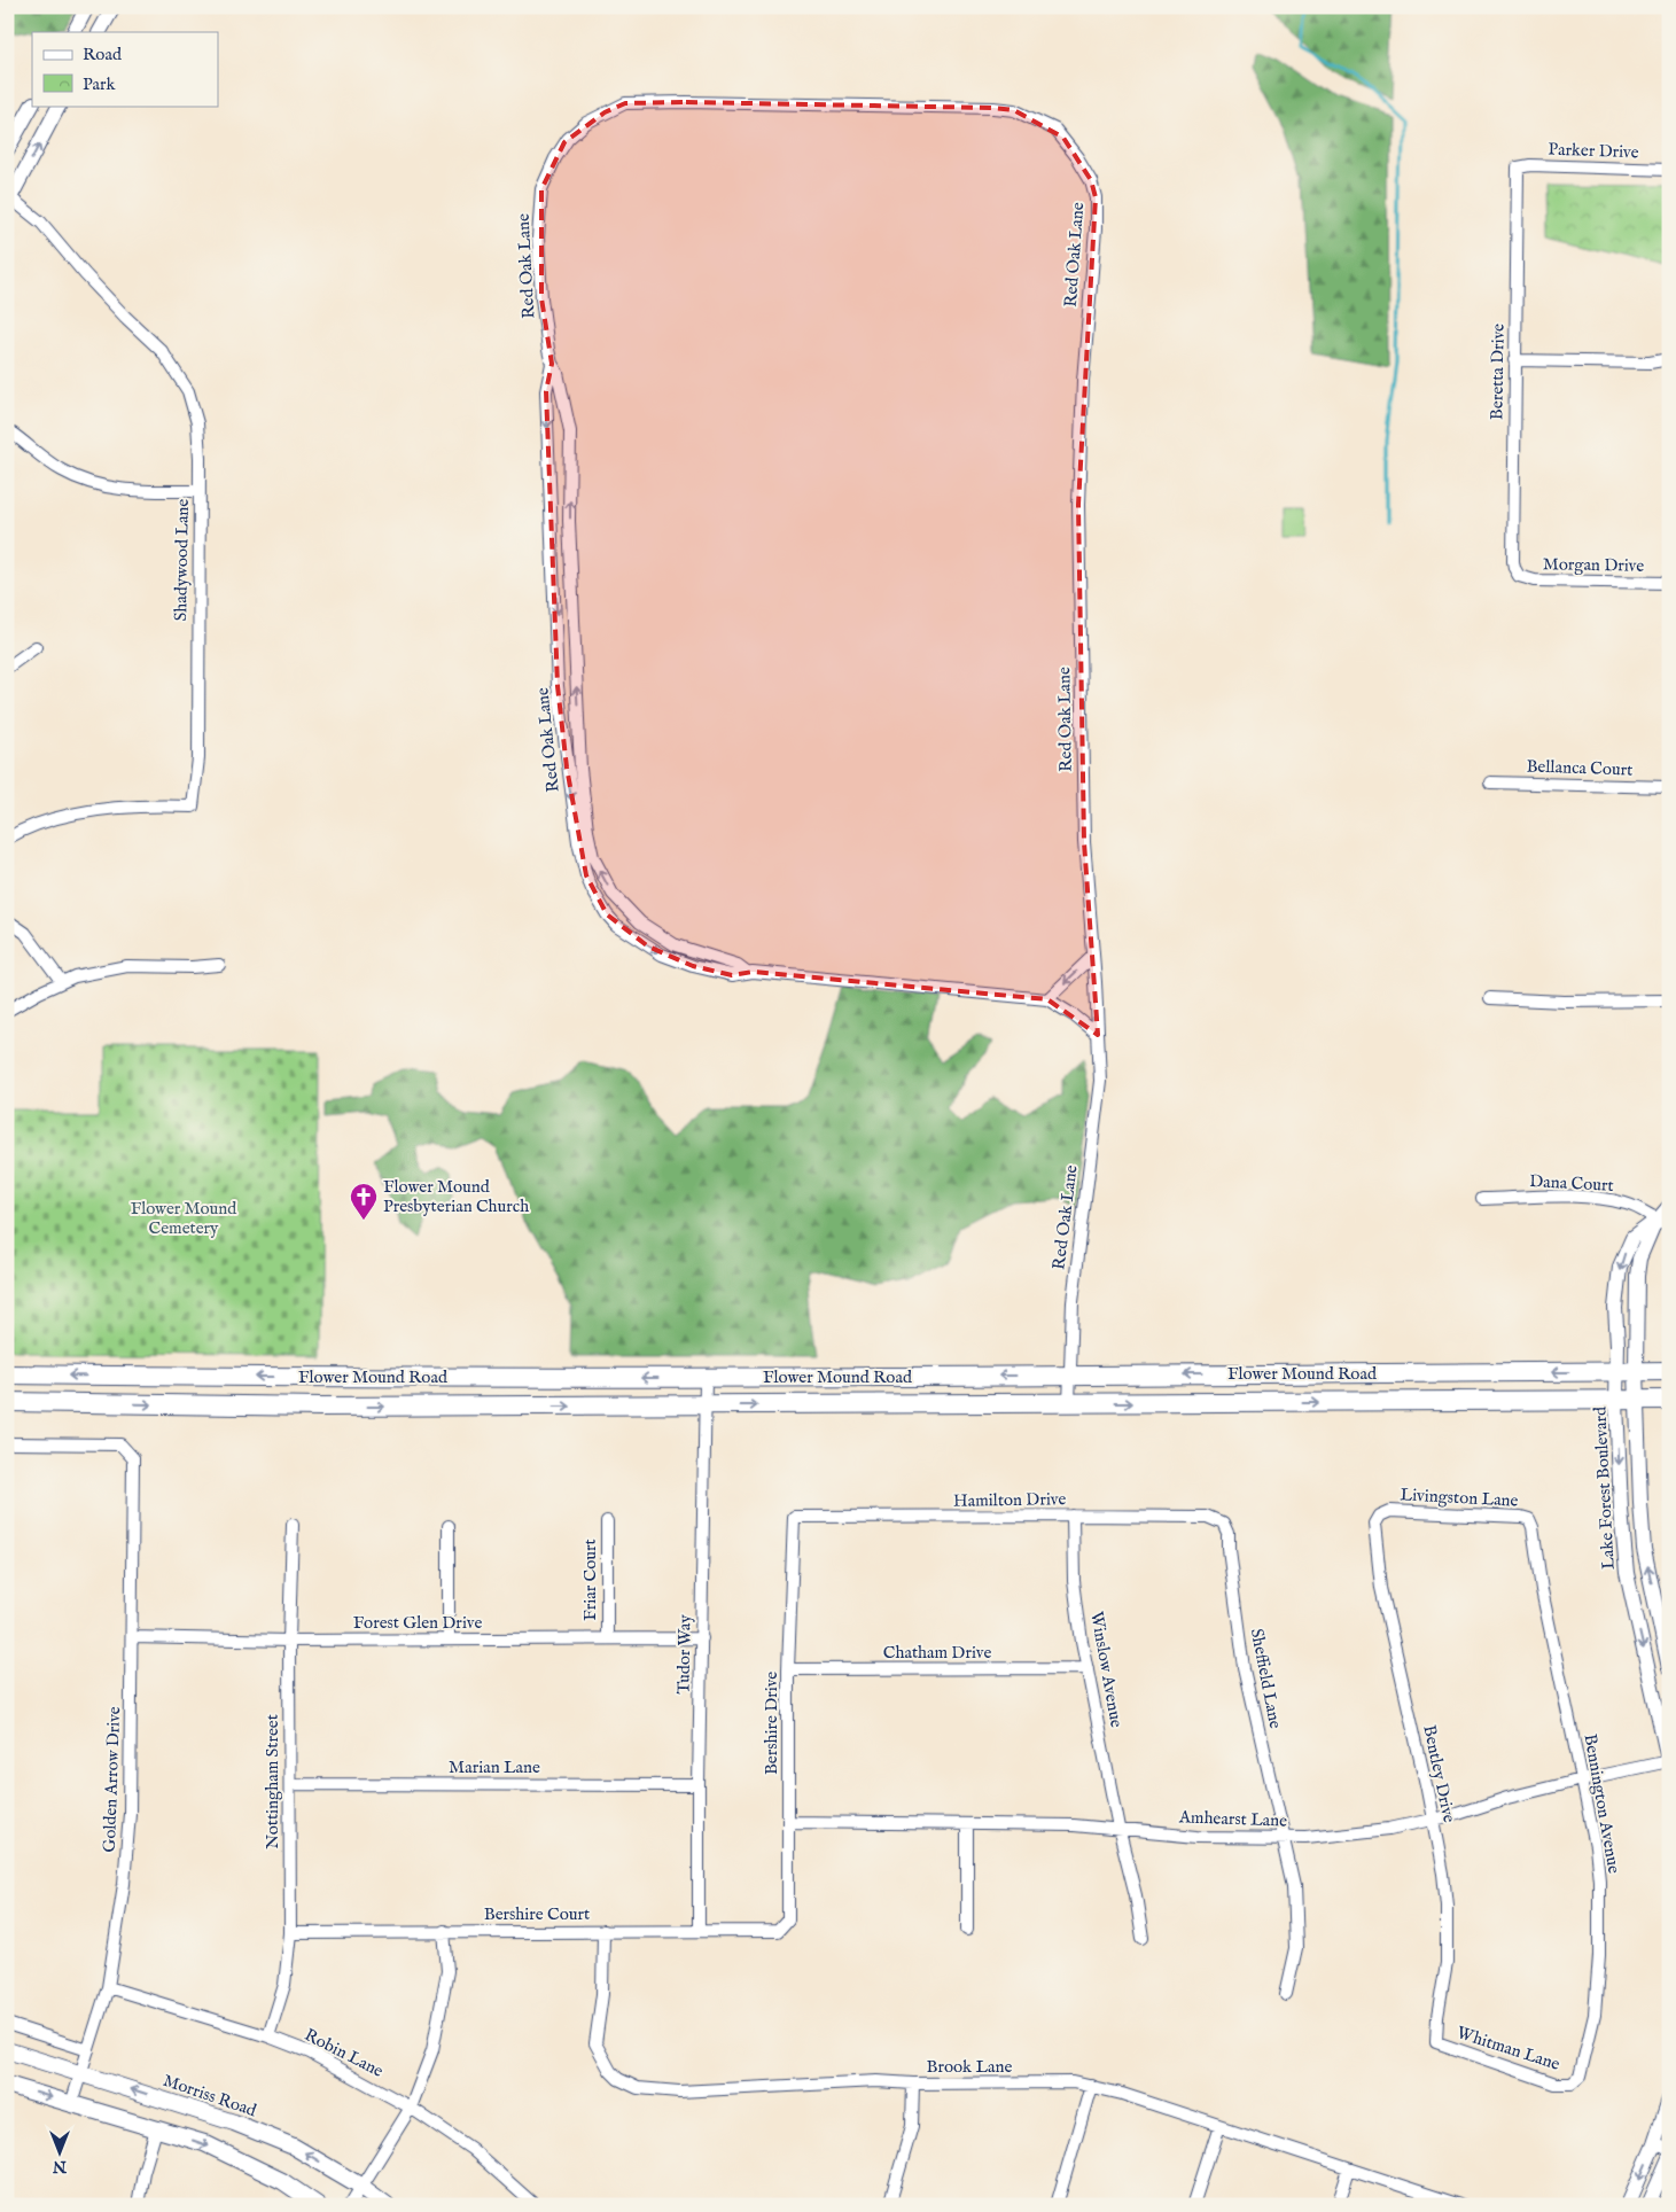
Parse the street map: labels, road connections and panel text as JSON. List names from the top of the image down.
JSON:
{
  "streets": {
    "main road": ["Flower Mound Road", "Morriss Road"],
    "street": [
      "Parker Drive",
      "Red Oak Lane",
      "Beretta Drive",
      "Shadywood Lane",
      "Morgan Drive",
      "Bellanca Court",
      "Dana Court",
      "Lake Forest Boulevard",
      "Livingston Lane",
      "Hamilton Drive",
      "Friar Court",
      "Forest Glen Drive",
      "Chatham Drive",
      "Tudor Way",
      "Winslow Avenue",
      "Sheffield Lane",
      "Bershire Drive",
      "Marian Lane",
      "Bentley Drive",
      "Golden Arrow Drive",
      "Nottingham Street",
      "Bennington Avenue",
      "Amhearst Lane",
      "Bershire Court",
      "Whitman Lane",
      "Robin Lane",
      "Brook Lane"
    ]
  },
  "crossings": [
    ["Parker Drive", "Beretta Drive"],
    ["Red Oak Lane", "Flower Mound Road"],
    ["Beretta Drive", "Morgan Drive"],
    ["Dana Court", "Lake Forest Boulevard"],
    ["Flower Mound Road", "Lake Forest Boulevard"],
    ["Flower Mound Road", "Tudor Way"],
    ["Lake Forest Boulevard", "Amhearst Lane"],
    ["Livingston Lane", "Bentley Drive"],
    ["Livingston Lane", "Bennington Avenue"],
    ["Hamilton Drive", "Winslow Avenue"],
    ["Hamilton Drive", "Sheffield Lane"],
    ["Hamilton Drive", "Bershire Drive"],
    ["Friar Court", "Forest Glen Drive"],
    ["Forest Glen Drive", "Tudor Way"],
    ["Forest Glen Drive", "Golden Arrow Drive"],
    ["Forest Glen Drive", "Nottingham Street"],
    ["Chatham Drive", "Winslow Avenue"],
    ["Chatham Drive", "Bershire Drive"],
    ["Tudor Way", "Marian Lane"],
    ["Tudor Way", "Bershire Court"],
    ["Winslow Avenue", "Amhearst Lane"],
    ["Sheffield Lane", "Amhearst Lane"],
    ["Bershire Drive", "Amhearst Lane"],
    ["Bershire Drive", "Bershire Court"],
    ["Marian Lane", "Nottingham Street"],
    ["Bentley Drive", "Amhearst Lane"],
    ["Bentley Drive", "Whitman Lane"],
    ["Golden Arrow Drive", "Robin Lane"],
    ["Golden Arrow Drive", "Morriss Road"],
    ["Nottingham Street", "Bershire Court"],
    ["Nottingham Street", "Robin Lane"],
    ["Bennington Avenue", "Amhearst Lane"],
    ["Bennington Avenue", "Whitman Lane"],
    ["Bershire Court", "Brook Lane"]
  ],
  "parks": ["Flower Mound Cemetery"],
  "places": {
    "church": ["Flower Mound Presbyterian Church"]
  },
  "legend": ["Road", "Park"],
  "north": "bottom"
}
